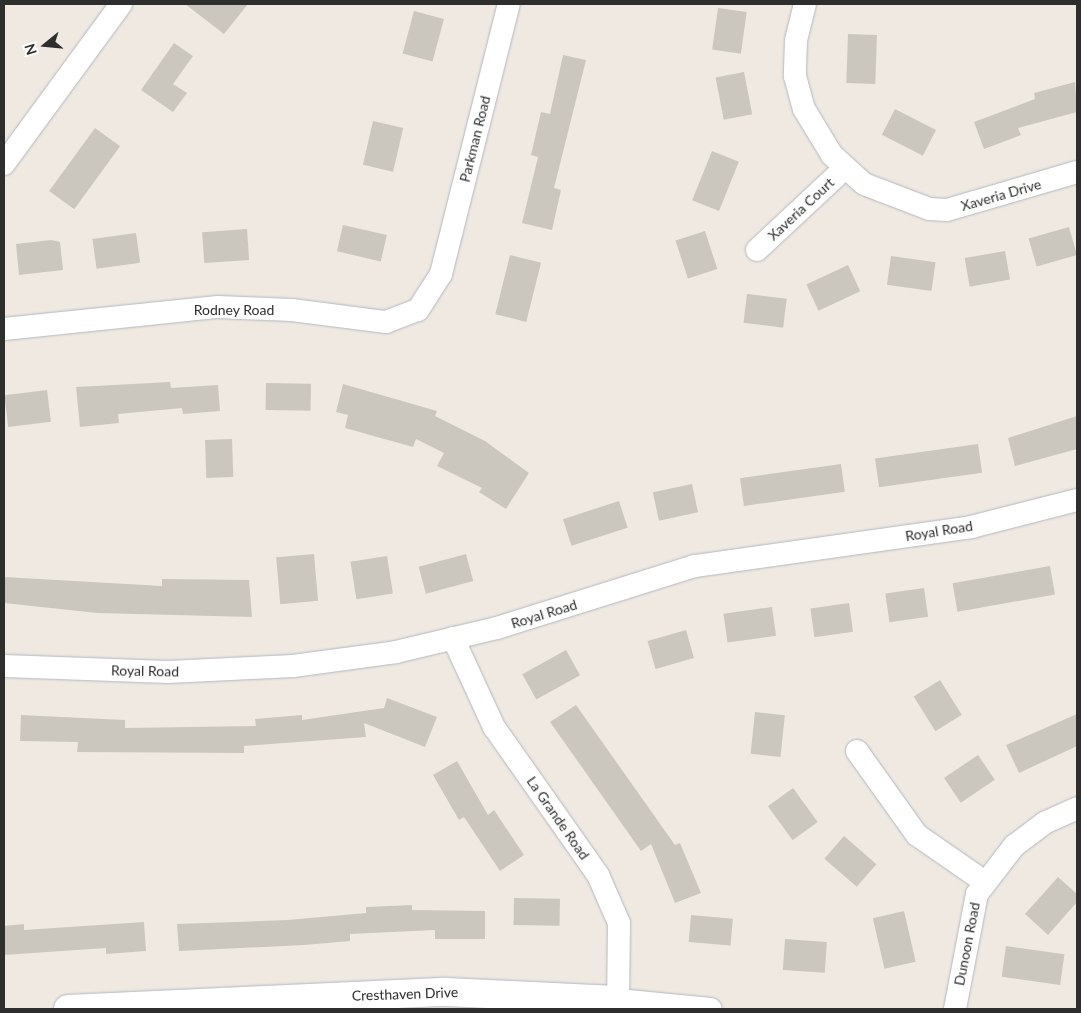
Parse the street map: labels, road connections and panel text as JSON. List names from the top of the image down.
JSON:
{
  "streets": {
    "street": [
      "Parkman Road",
      "Xaveria Drive",
      "Xaveria Court",
      "Rodney Road",
      "Royal Road",
      "La Grande Road",
      "Dunoon Road",
      "Cresthaven Drive"
    ]
  },
  "crossings": [
    ["Parkman Road", "Rodney Road"],
    ["Xaveria Drive", "Xaveria Court"],
    ["Royal Road", "La Grande Road"],
    ["La Grande Road", "Cresthaven Drive"]
  ],
  "north": "left"
}
